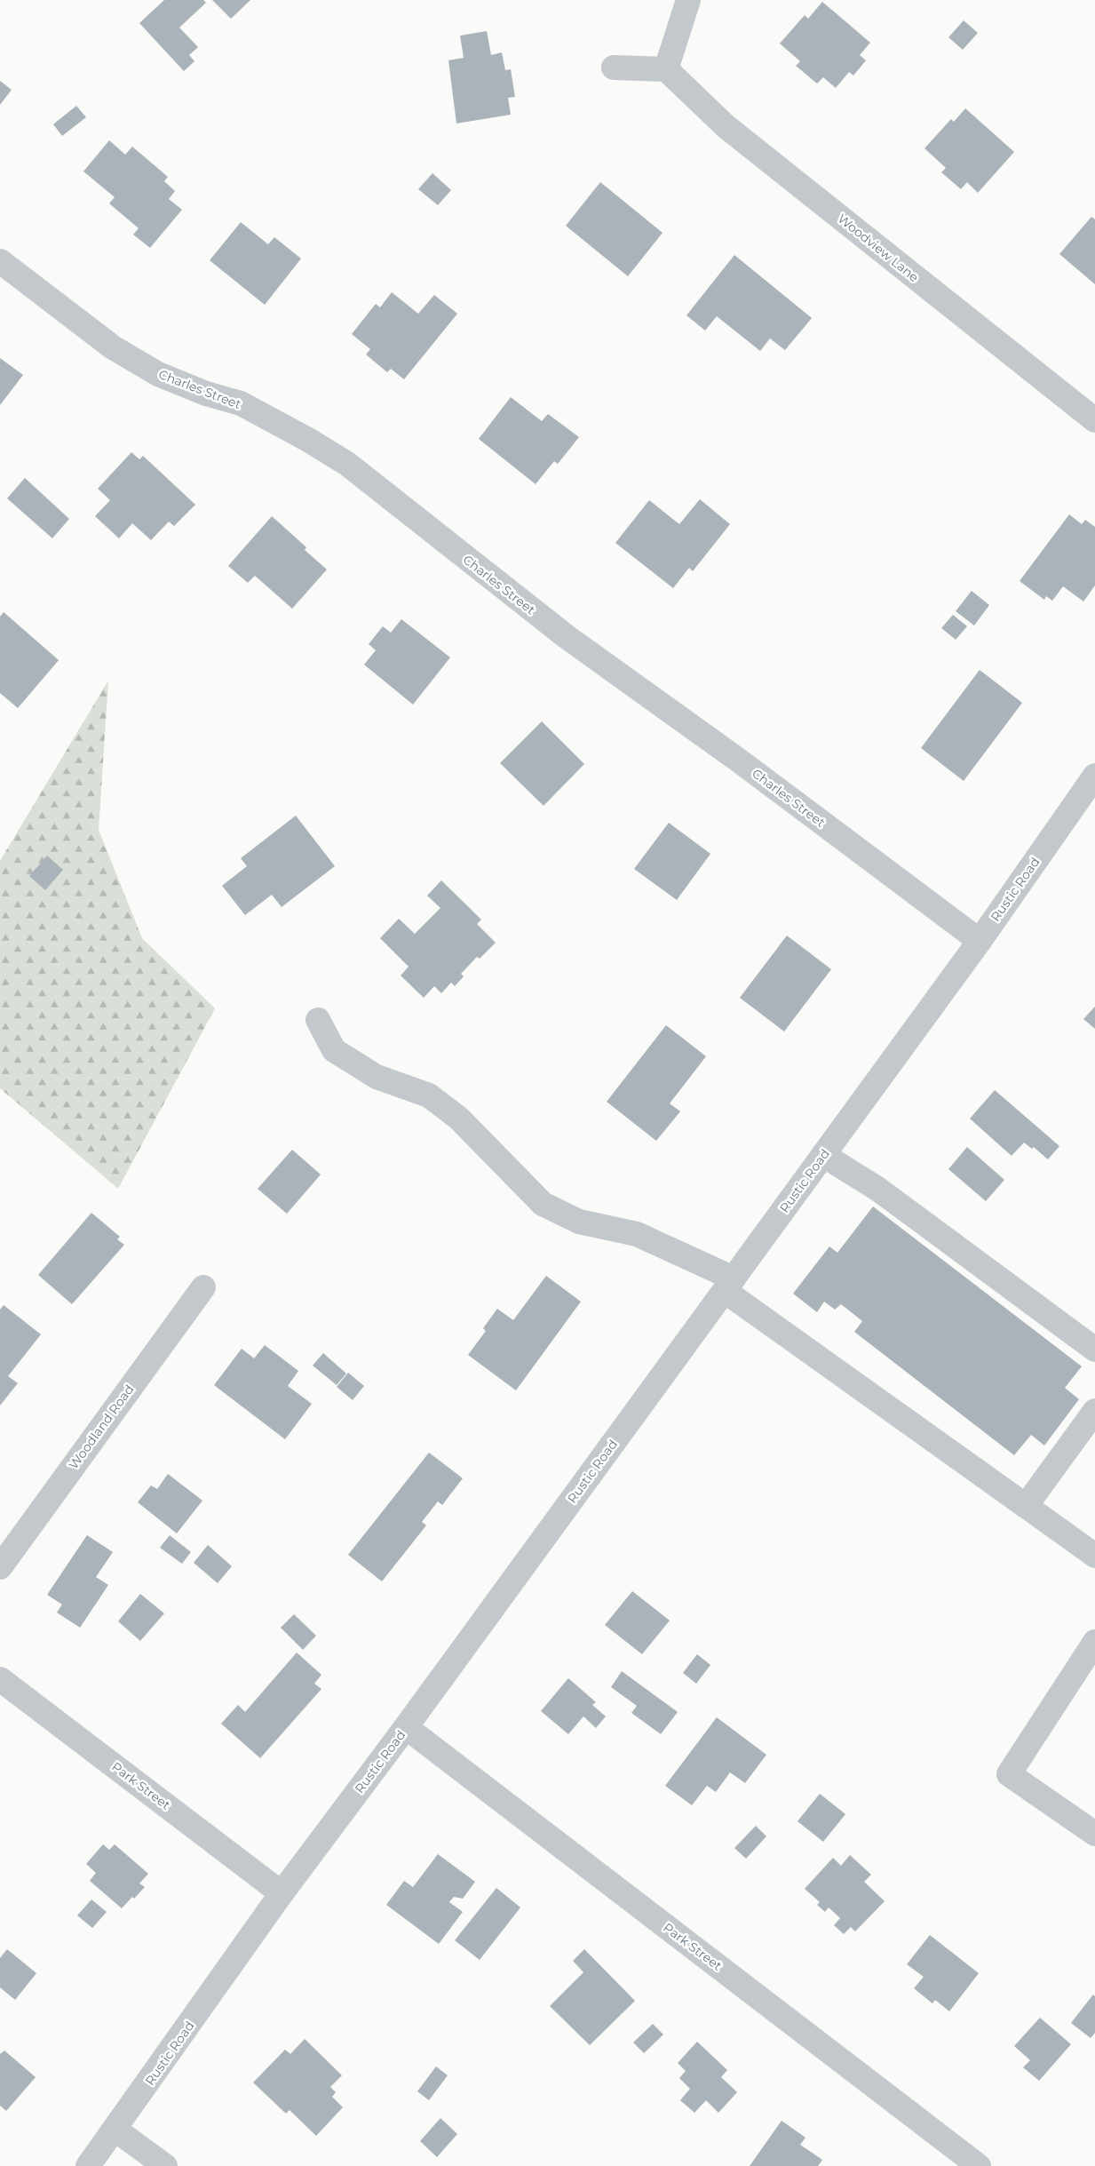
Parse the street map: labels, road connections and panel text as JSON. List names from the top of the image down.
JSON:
{
  "streets": {
    "street": [
      "Woodview Lane",
      "Charles Street",
      "Rustic Road",
      "Woodland Road",
      "Park Street"
    ]
  },
  "crossings": [
    ["Charles Street", "Rustic Road"],
    ["Rustic Road", "Park Street"]
  ]
}
